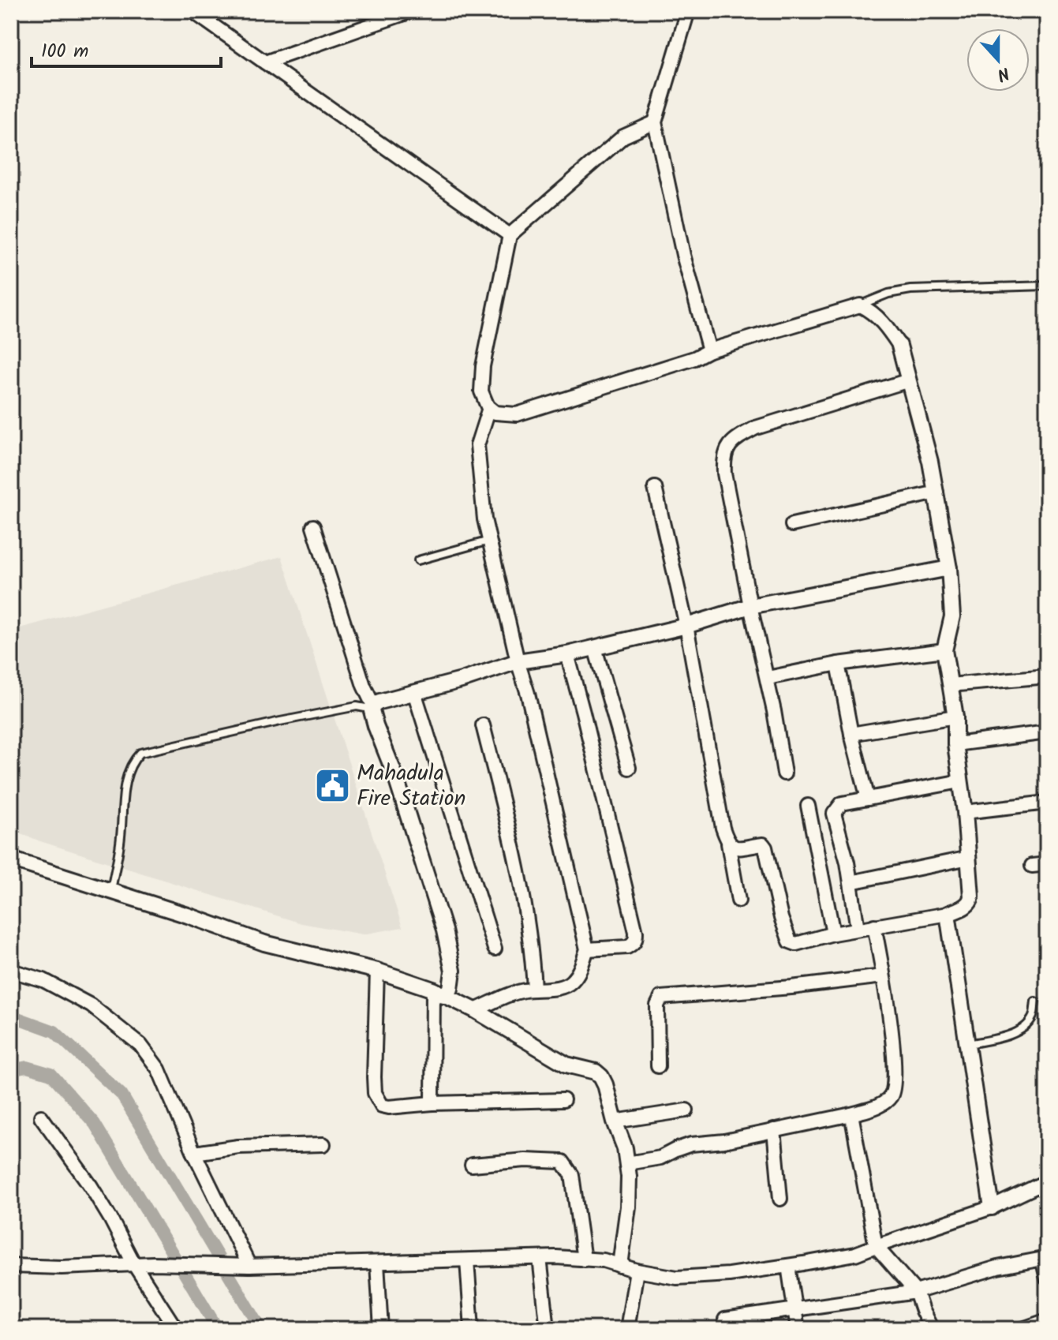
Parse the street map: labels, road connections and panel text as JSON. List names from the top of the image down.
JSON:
{
  "places": {
    "public building": ["Mahadula Fire Station"]
  },
  "scale_bar": "100 m",
  "north": "bottom"
}
